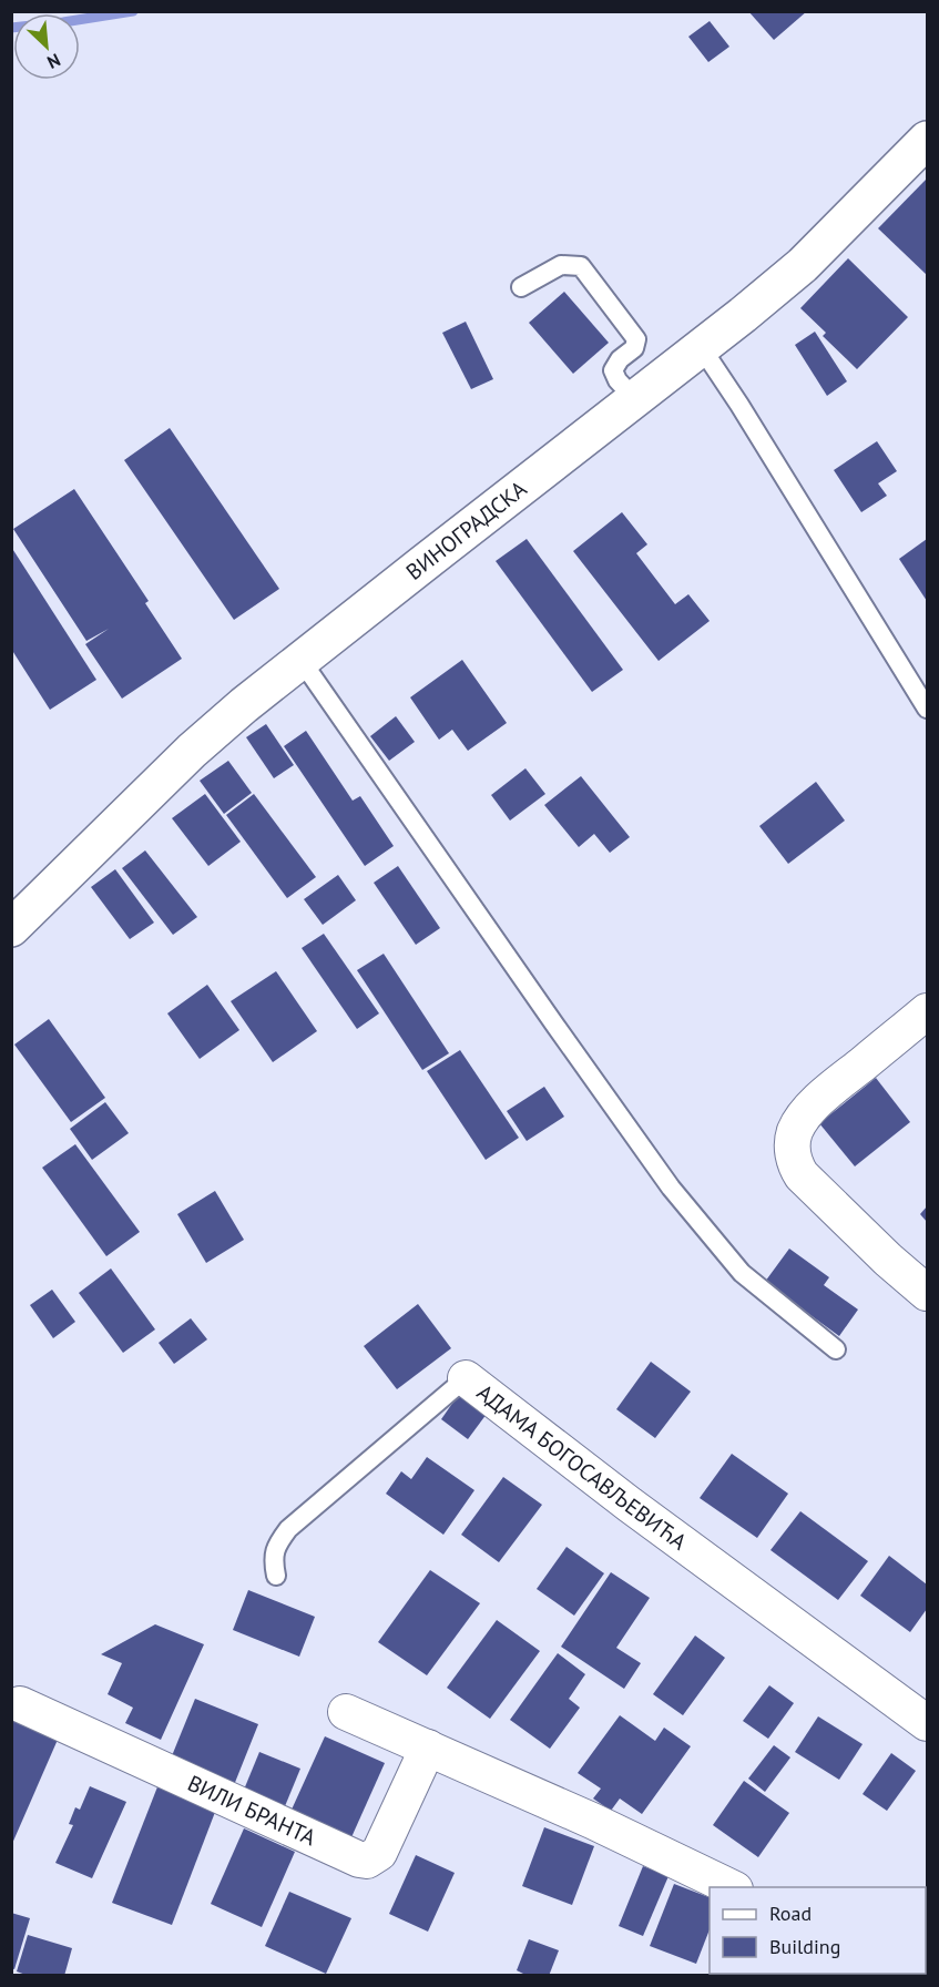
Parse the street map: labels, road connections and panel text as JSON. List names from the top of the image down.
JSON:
{
  "streets": {
    "street": ["ВИНОГРАДСКА", "АДАМА БОГОСАВЉЕВИЋА", "ВИЛИ БРАНТА"]
  },
  "legend": ["Road", "Building"],
  "north": "bottom right"
}
